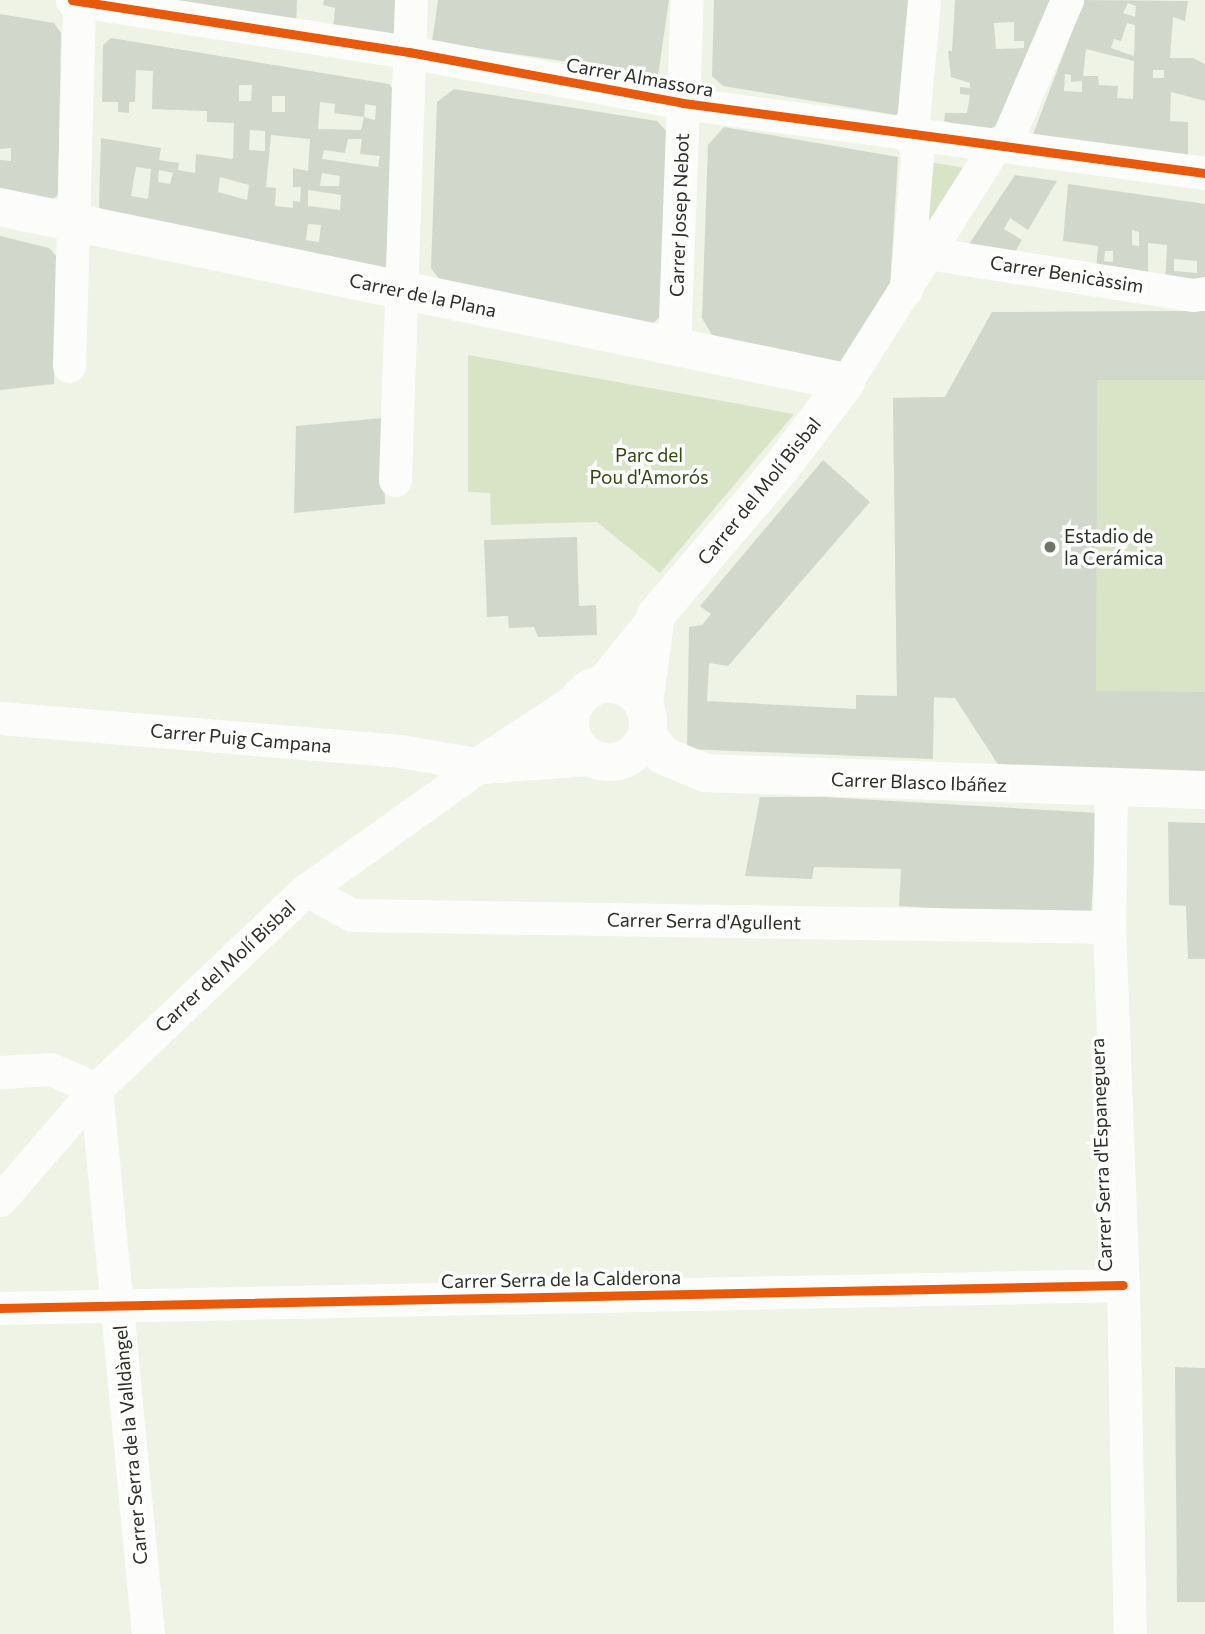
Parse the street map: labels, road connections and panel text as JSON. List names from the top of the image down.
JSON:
{
  "streets": {
    "main road": ["Carrer de la Plana", "Carrer del Molí Bisbal", "Carrer Blasco Ibáñez"],
    "street": [
      "Carrer Almassora",
      "Carrer Josep Nebot",
      "Carrer Benicàssim",
      "Carrer Puig Campana",
      "Carrer Serra d'Agullent",
      "Carrer Serra d'Espaneguera",
      "Carrer Serra de la Calderona",
      "Carrer Serra de la Valldàngel"
    ]
  },
  "crossings": [
    ["Carrer Almassora", "Carrer Josep Nebot"],
    ["Carrer Almassora", "Carrer del Molí Bisbal"],
    ["Carrer Josep Nebot", "Carrer de la Plana"],
    ["Carrer Benicàssim", "Carrer del Molí Bisbal"],
    ["Carrer de la Plana", "Carrer del Molí Bisbal"],
    ["Carrer del Molí Bisbal", "Carrer Puig Campana"],
    ["Carrer del Molí Bisbal", "Carrer Blasco Ibáñez"],
    ["Carrer del Molí Bisbal", "Carrer Serra d'Agullent"],
    ["Carrer del Molí Bisbal", "Carrer Serra de la Valldàngel"],
    ["Carrer Blasco Ibáñez", "Carrer Serra d'Espaneguera"],
    ["Carrer Serra d'Agullent", "Carrer Serra d'Espaneguera"],
    ["Carrer Serra d'Espaneguera", "Carrer Serra de la Calderona"],
    ["Carrer Serra de la Calderona", "Carrer Serra de la Valldàngel"]
  ],
  "parks": ["Parc del Pou d'Amorós"],
  "places": ["Estadio de la Cerámica"]
}
